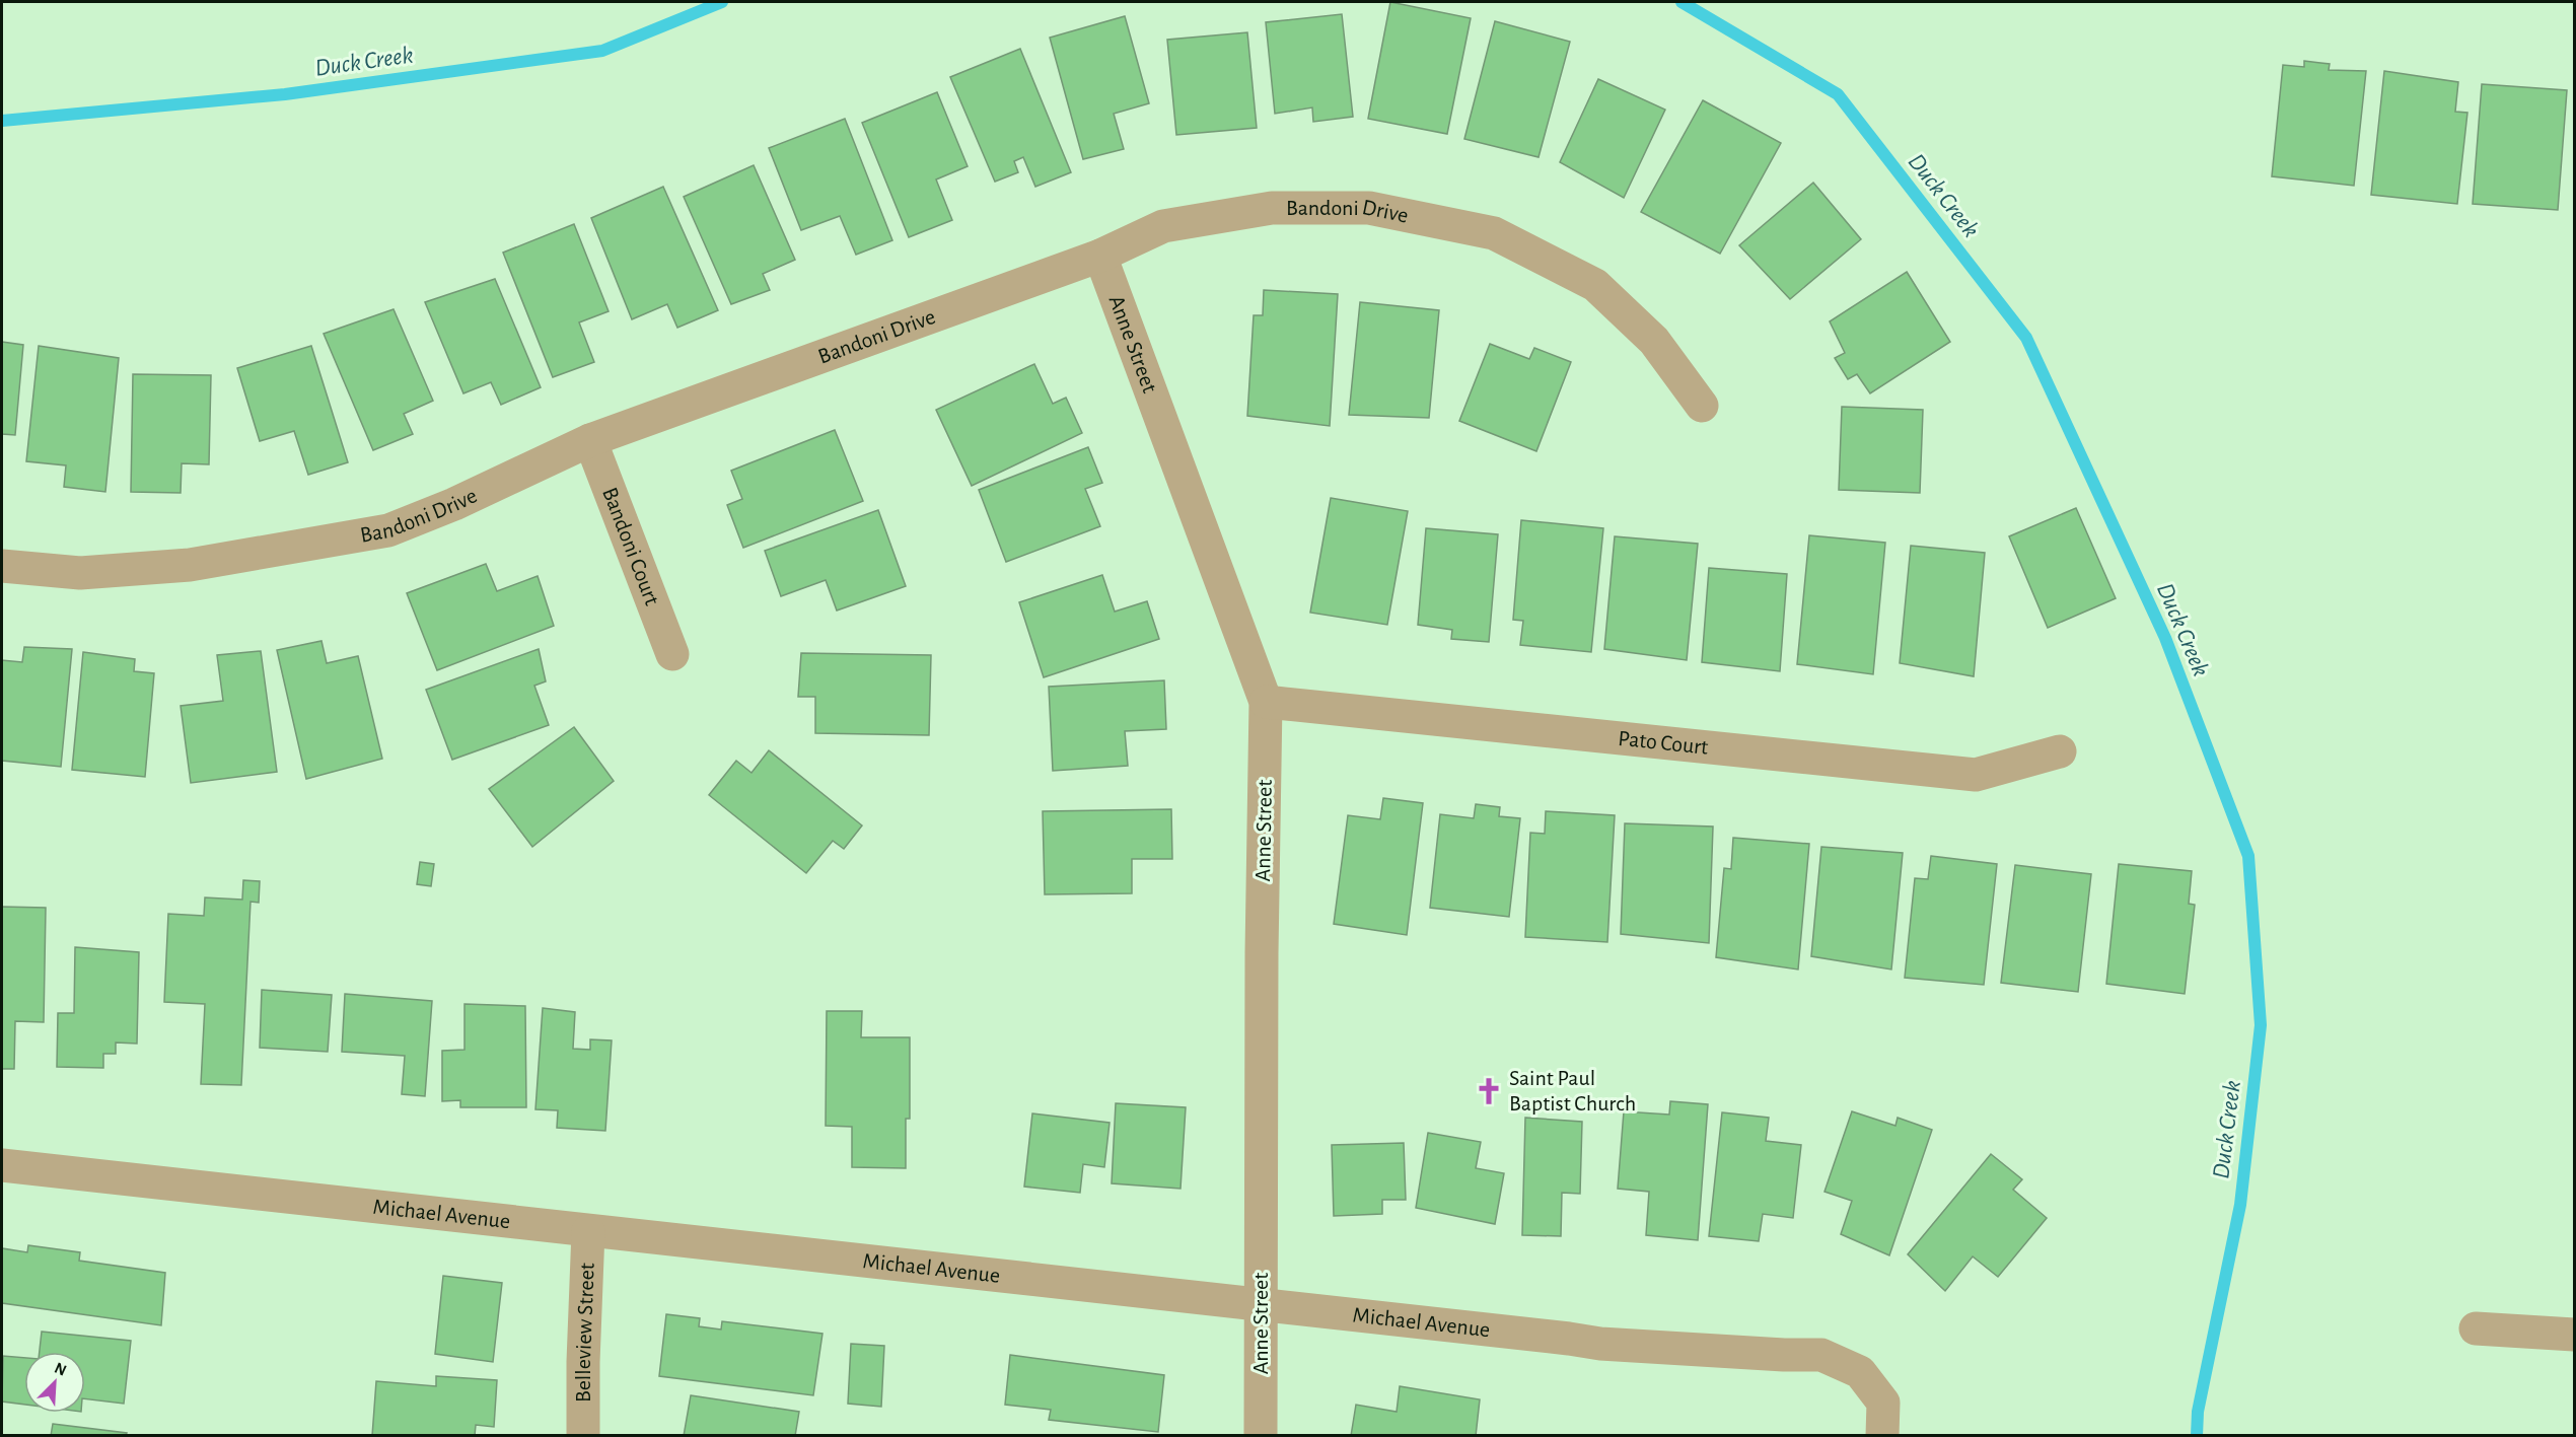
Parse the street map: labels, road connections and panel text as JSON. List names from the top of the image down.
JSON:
{
  "streets": {
    "street": [
      "Bandoni Drive",
      "Anne Street",
      "Bandoni Court",
      "Pato Court",
      "Michael Avenue",
      "Belleview Street"
    ]
  },
  "crossings": [
    ["Bandoni Drive", "Anne Street"],
    ["Bandoni Drive", "Bandoni Court"],
    ["Anne Street", "Pato Court"],
    ["Anne Street", "Michael Avenue"],
    ["Michael Avenue", "Belleview Street"]
  ],
  "water": ["Duck Creek"],
  "places": {
    "church": ["Saint Paul Baptist Church"]
  },
  "north": "top right"
}
